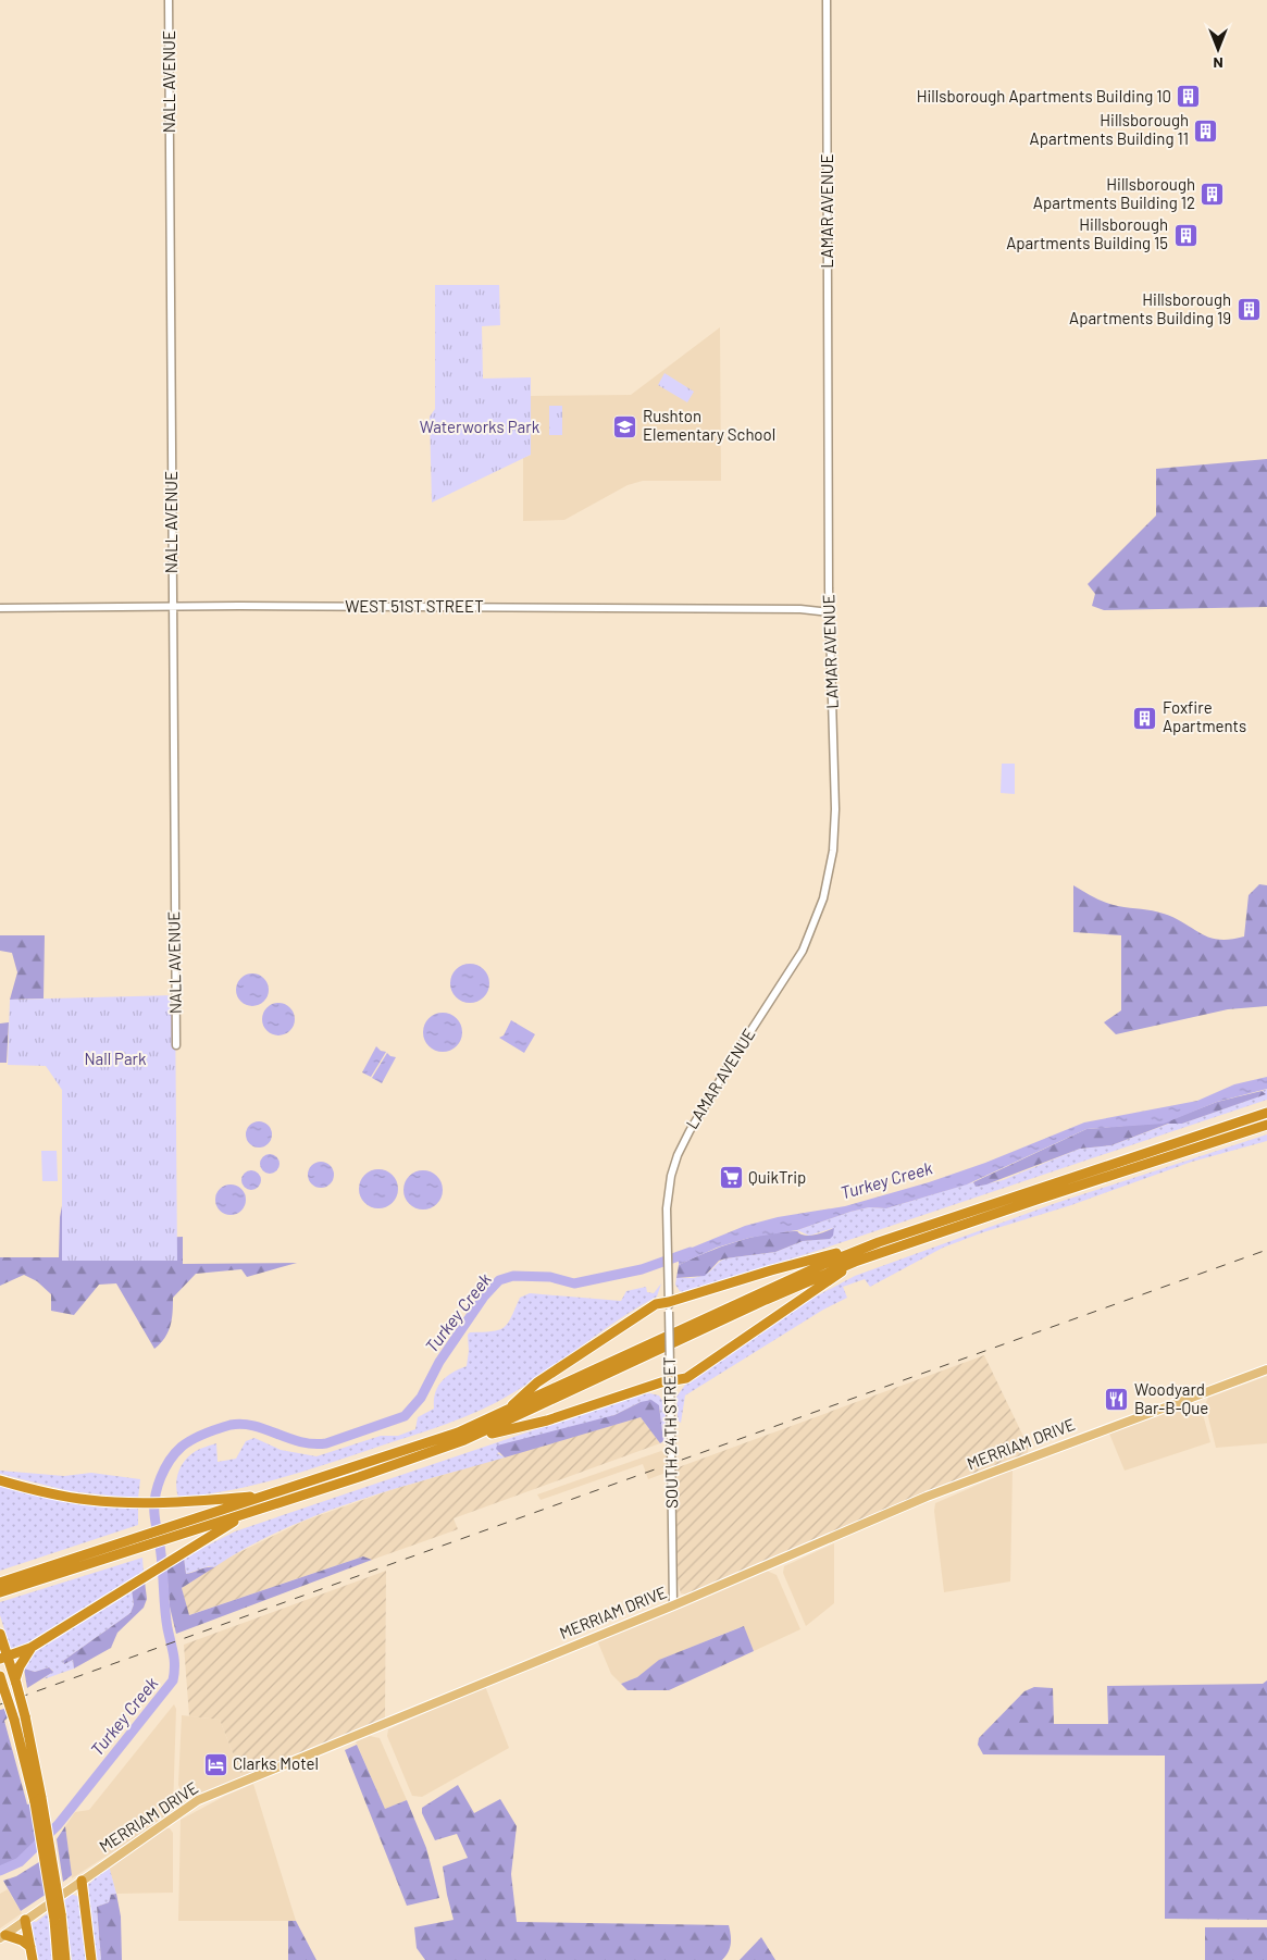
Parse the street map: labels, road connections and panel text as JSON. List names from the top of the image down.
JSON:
{
  "streets": {
    "main road": ["MERRIAM DRIVE"],
    "street": [
      "NALL AVENUE",
      "LAMAR AVENUE",
      "WEST 51ST STREET",
      "SOUTH 24TH STREET"
    ]
  },
  "crossings": [
    ["NALL AVENUE", "WEST 51ST STREET"],
    ["LAMAR AVENUE", "WEST 51ST STREET"],
    ["LAMAR AVENUE", "SOUTH 24TH STREET"],
    ["SOUTH 24TH STREET", "MERRIAM DRIVE"]
  ],
  "water": ["Turkey Creek"],
  "parks": ["Waterworks Park", "Nall Park"],
  "places": {
    "building": [
      "Hillsborough Apartments Building 10",
      "Hillsborough Apartments Building 11",
      "Hillsborough Apartments Building 12",
      "Hillsborough Apartments Building 15",
      "Hillsborough Apartments Building 19",
      "Foxfire Apartments"
    ],
    "school or university": ["Rushton Elementary School"],
    "supermarket": ["QuikTrip"],
    "restaurant": ["Woodyard Bar-B-Que"],
    "hotel": ["Clarks Motel"]
  },
  "north": "bottom"
}
